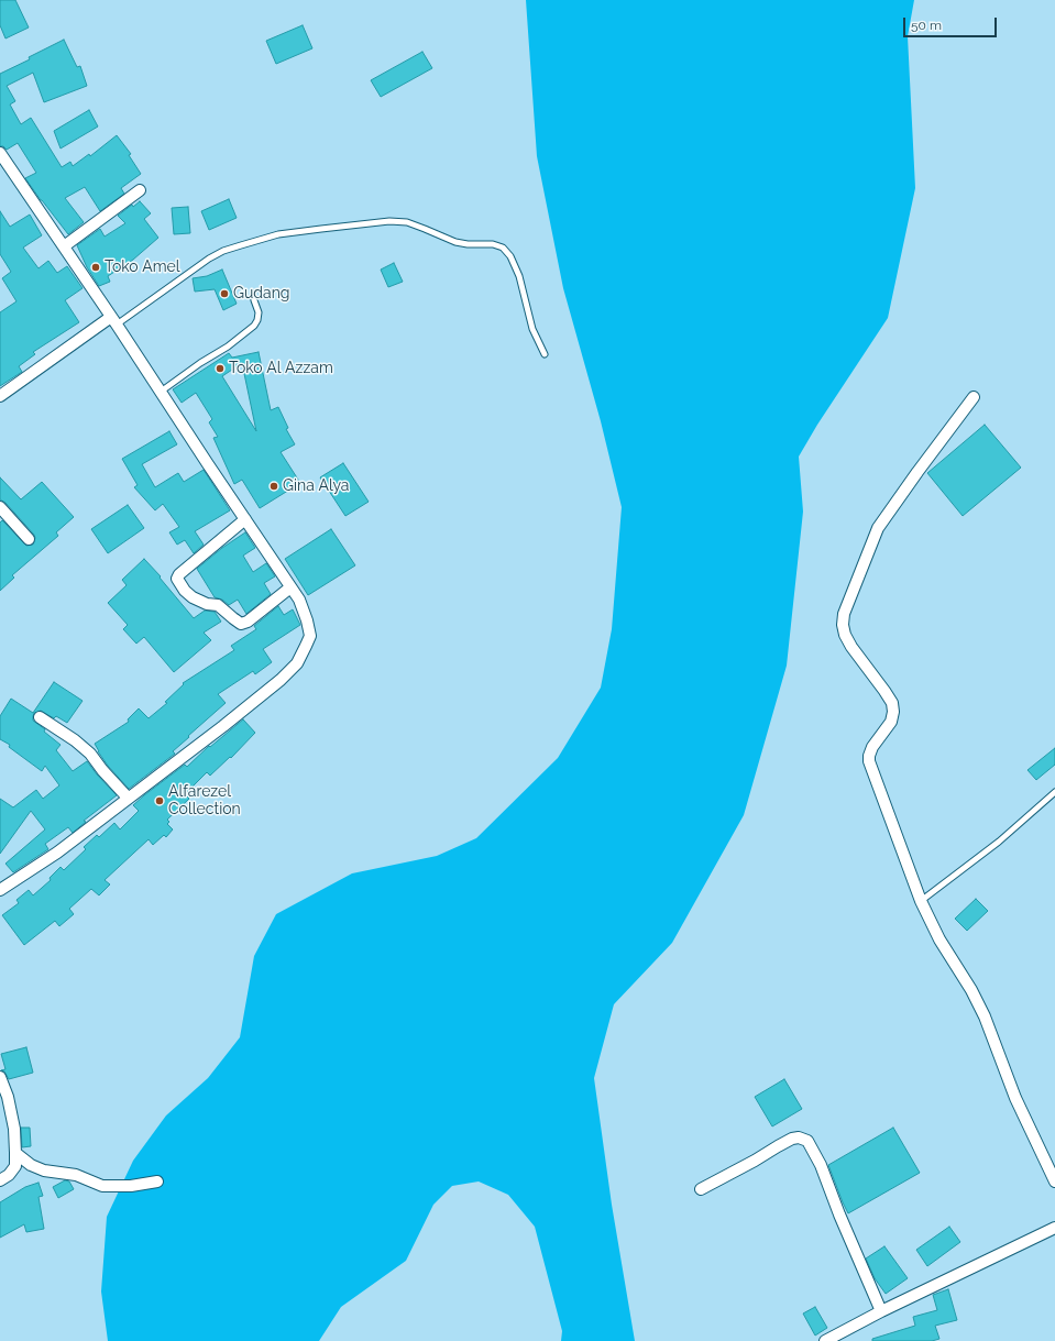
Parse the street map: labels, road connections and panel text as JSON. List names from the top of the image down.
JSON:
{
  "places": [
    "Toko Amel",
    "Gudang",
    "Toko Al Azzam",
    "Gina Alya",
    "Alfarezel Collection"
  ],
  "scale_bar": "50 m"
}
